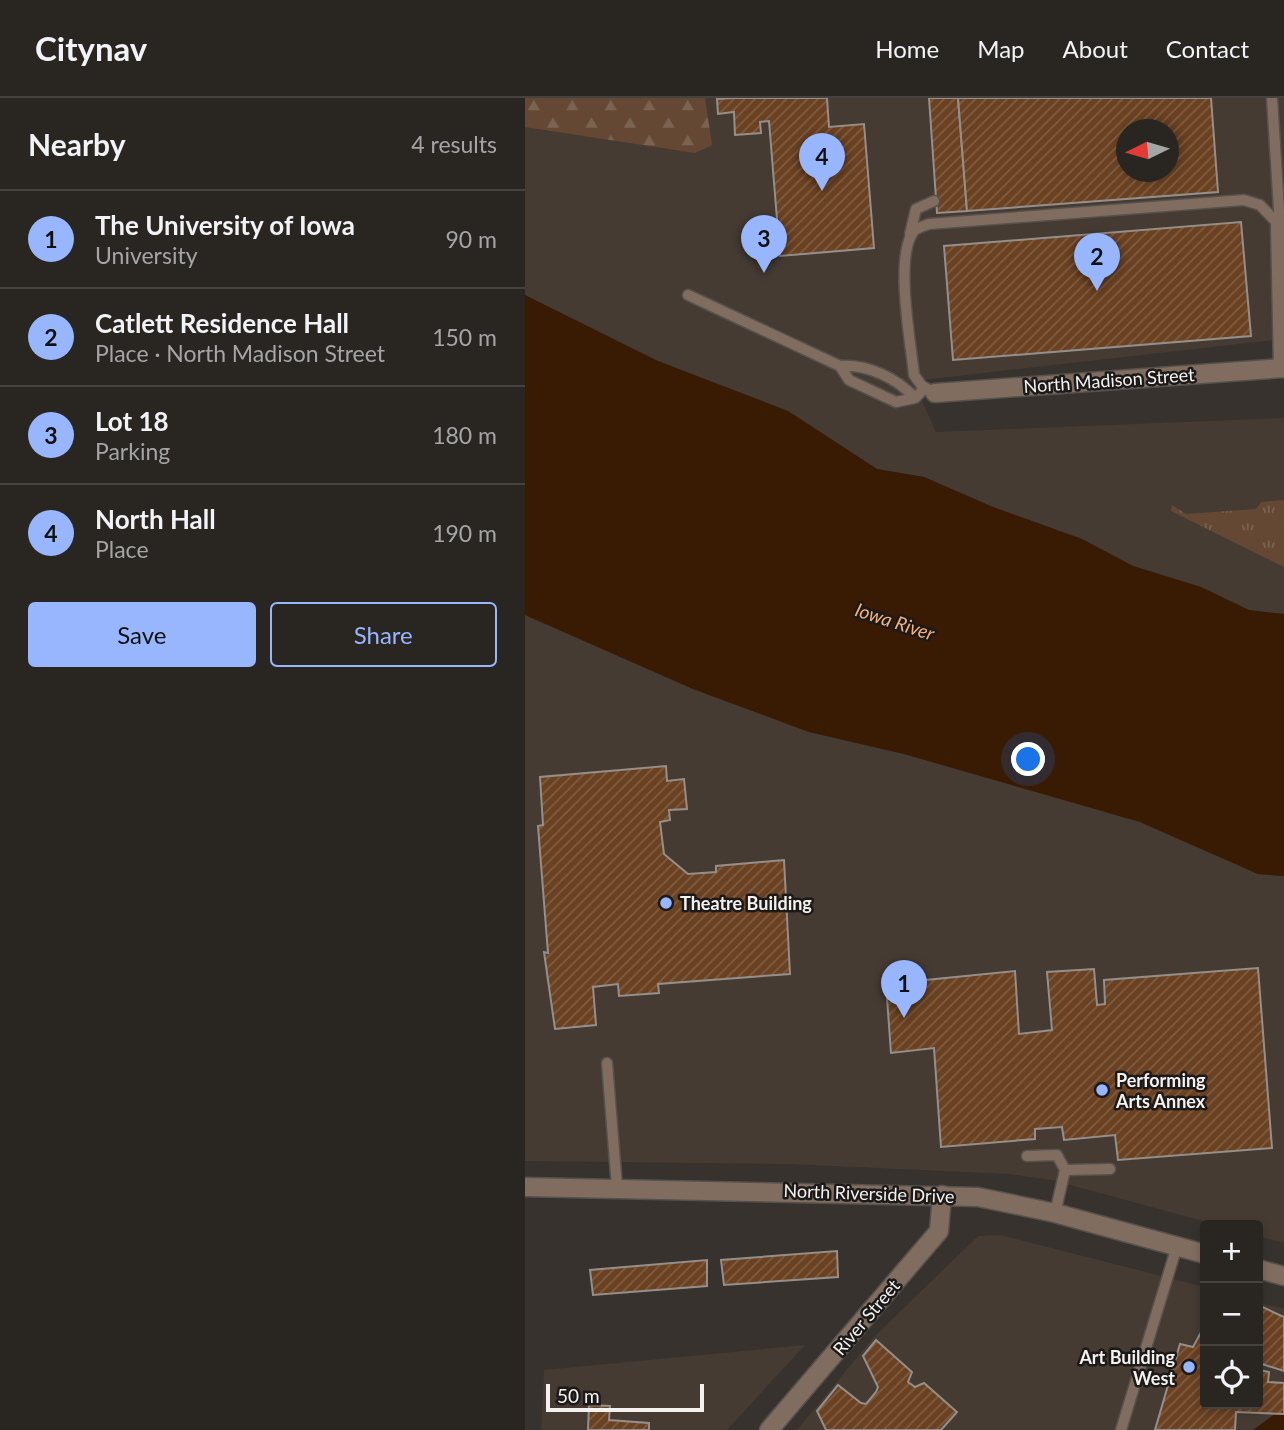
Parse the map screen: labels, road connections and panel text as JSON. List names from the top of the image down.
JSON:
{
  "streets": {
    "street": ["North Madison Street", "North Riverside Drive", "River Street"]
  },
  "crossings": [
    ["North Riverside Drive", "River Street"]
  ],
  "water": ["Iowa River"],
  "places": ["Theatre Building", "Performing Arts Annex", "Art Building West"],
  "scale_bar": "50 m",
  "north": "left",
  "page": {
    "header": "Citynav",
    "nav": [
      "Home",
      "Map",
      "About",
      "Contact"
    ],
    "heading": ["Nearby", "4 results"],
    "pins": [
      "4",
      "3",
      "2",
      "1"
    ],
    "list": [
      {
        "mark": "1",
        "name": "The University of Iowa",
        "note": "University",
        "value": "90 m"
      },
      {
        "mark": "2",
        "name": "Catlett Residence Hall",
        "note": "Place · North Madison Street",
        "value": "150 m"
      },
      {
        "mark": "3",
        "name": "Lot 18",
        "note": "Parking",
        "value": "180 m"
      },
      {
        "mark": "4",
        "name": "North Hall",
        "note": "Place",
        "value": "190 m"
      }
    ],
    "buttons": ["Save", "Share"],
    "map_buttons": ["+", "−"],
    "scale": "50 m"
  }
}
